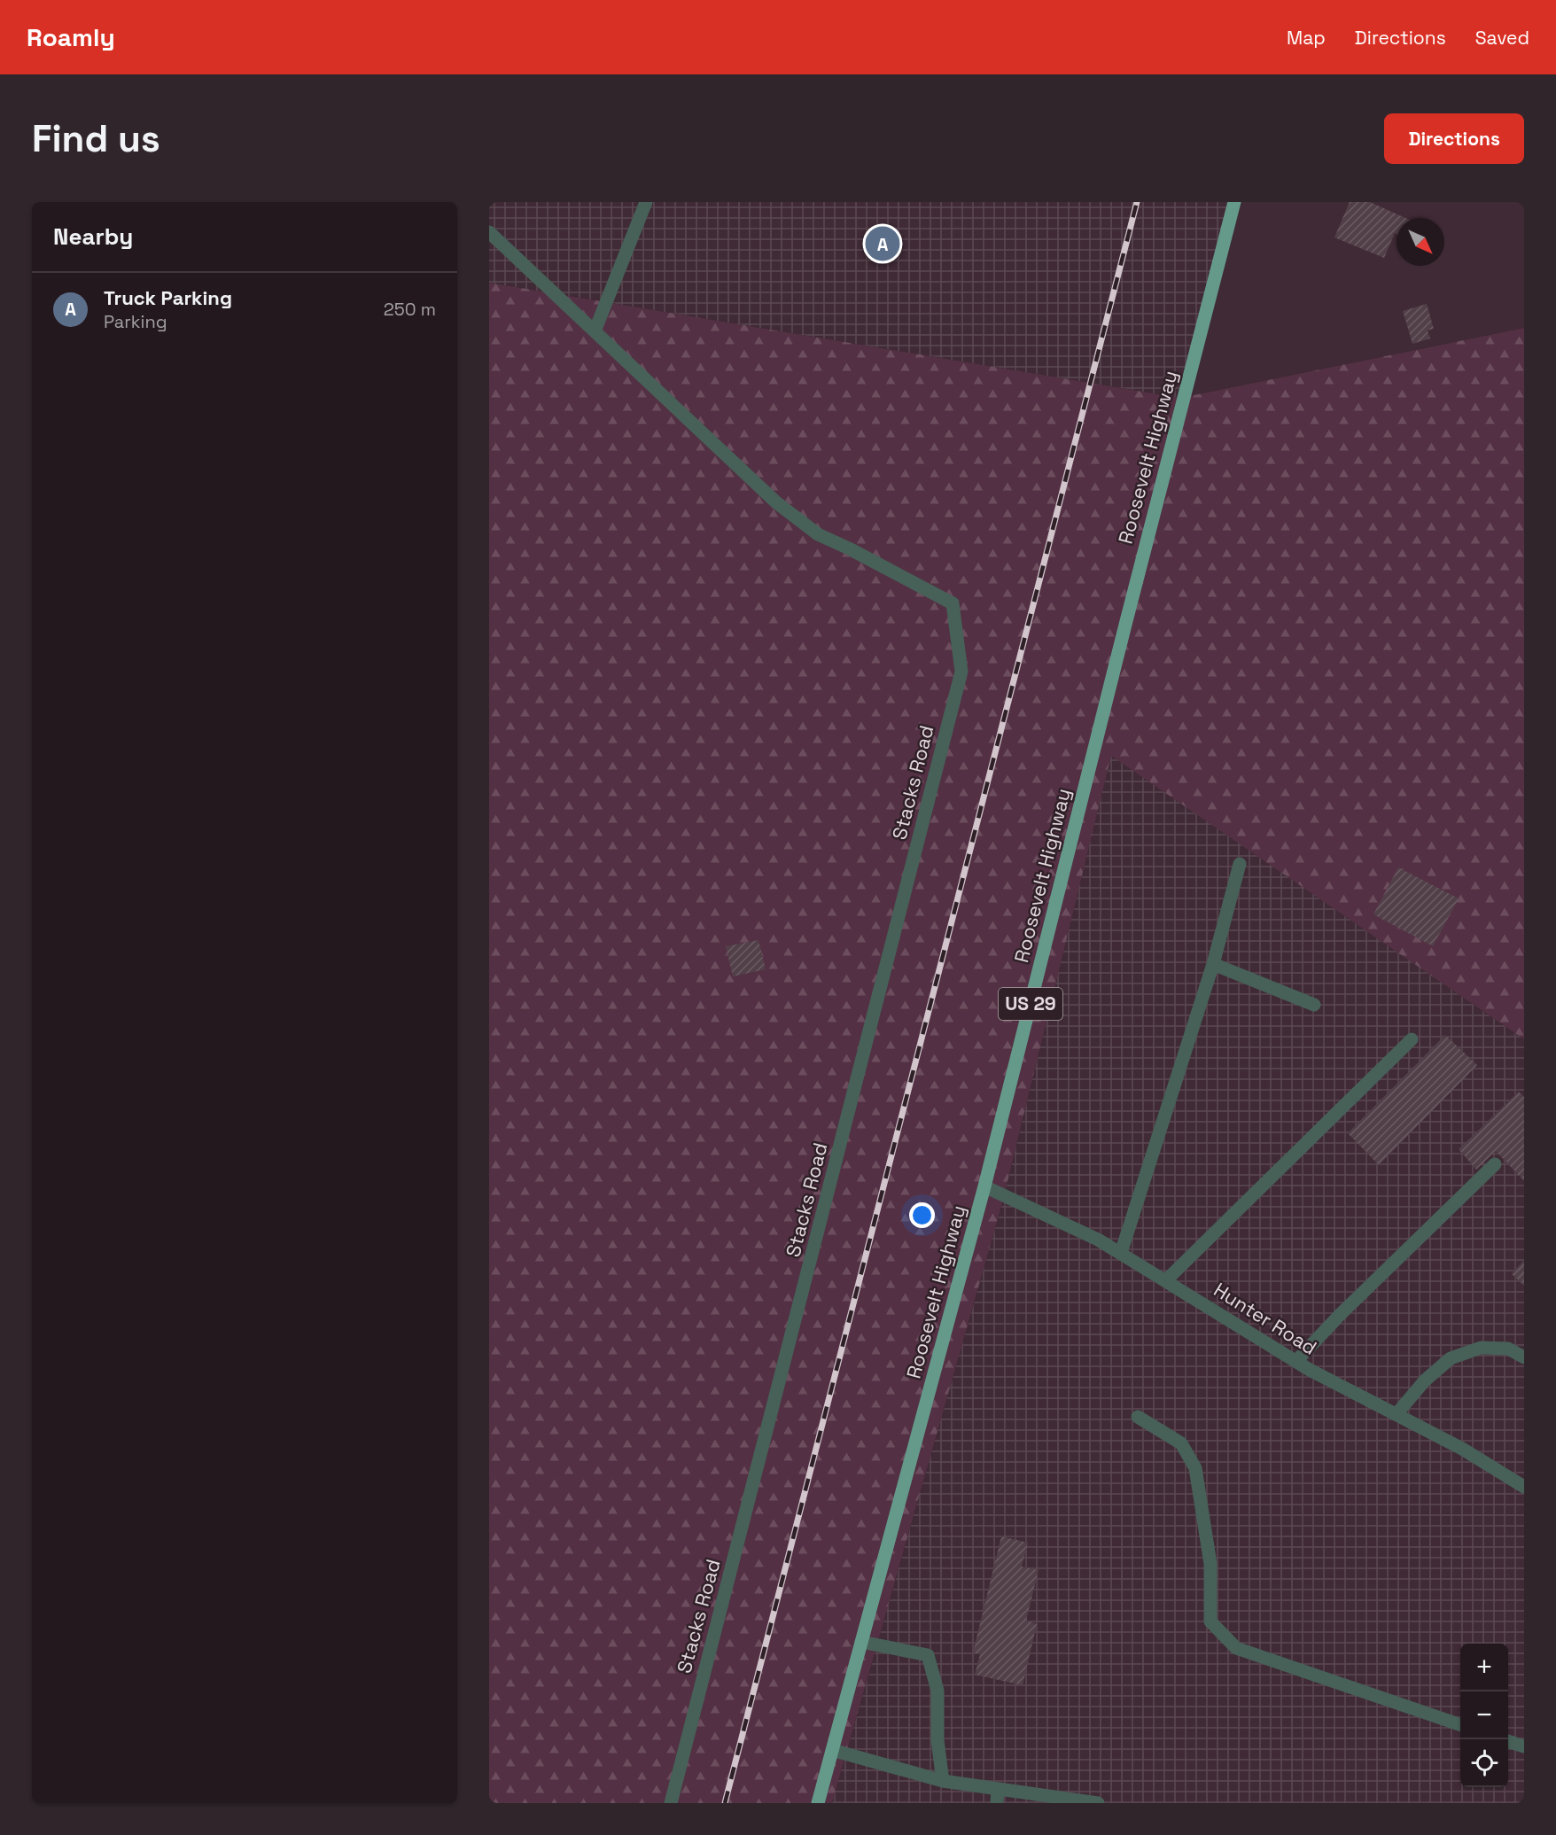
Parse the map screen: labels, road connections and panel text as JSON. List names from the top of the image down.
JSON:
{
  "streets": {
    "main road": ["Roosevelt Highway", "US 29"],
    "street": ["Stacks Road", "Hunter Road"]
  },
  "crossings": [
    ["Roosevelt Highway", "Hunter Road"]
  ],
  "north": "bottom right",
  "page": {
    "header": "Roamly",
    "nav": ["Map", "Directions", "Saved"],
    "buttons": "Directions",
    "title": "Find us",
    "heading": "Nearby",
    "pins": "A",
    "list": [
      {
        "mark": "A",
        "name": "Truck Parking",
        "note": "Parking",
        "value": "250 m"
      }
    ],
    "map_buttons": ["+", "−"]
  }
}
